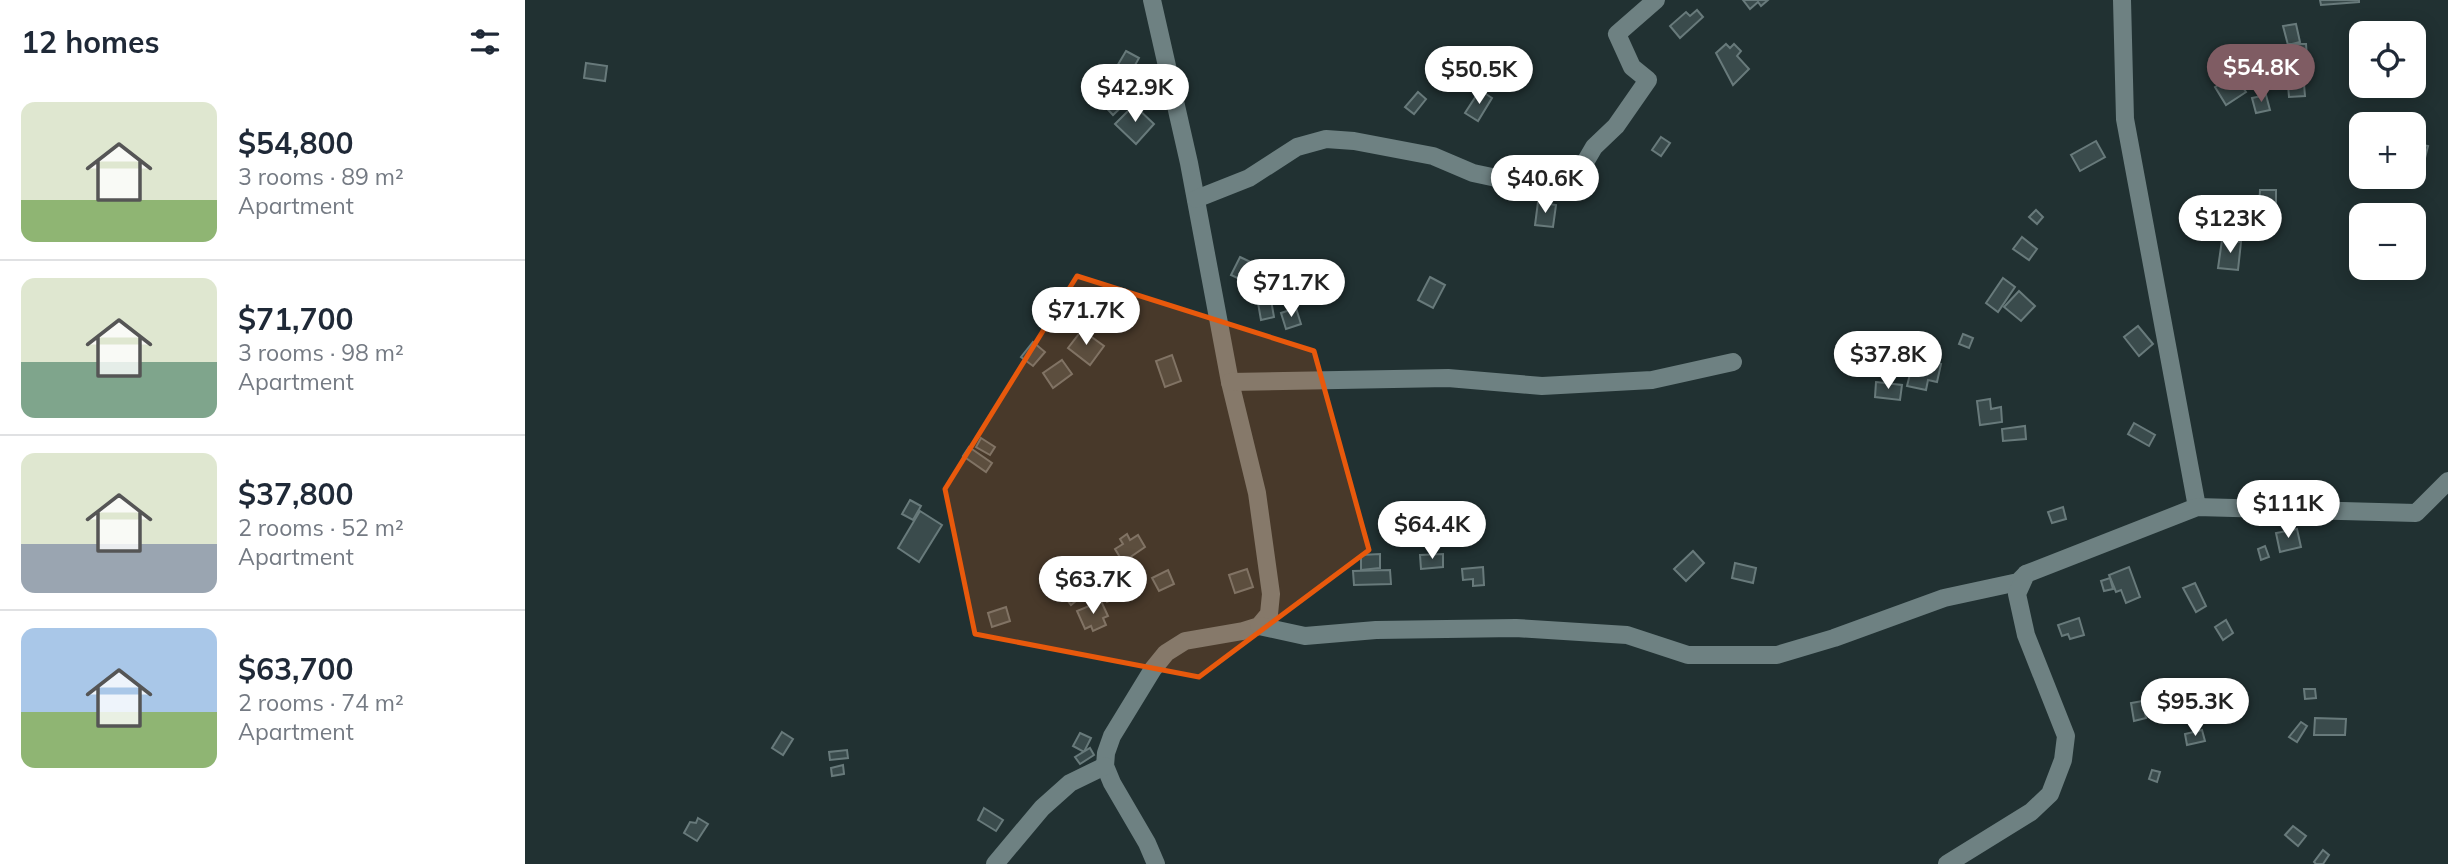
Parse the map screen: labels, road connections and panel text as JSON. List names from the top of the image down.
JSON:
{
  "page": {
    "heading": "12 homes",
    "map_buttons": ["+", "−"],
    "price": [
      "$54.8K",
      "$50.5K",
      "$42.9K",
      "$40.6K",
      "$123K",
      "$71.7K",
      "$71.7K",
      "$37.8K",
      "$111K",
      "$64.4K",
      "$63.7K",
      "$95.3K"
    ],
    "list": [
      {
        "name": "$54,800",
        "note": "3 rooms · 89 m² · Apartment"
      },
      {
        "name": "$71,700",
        "note": "3 rooms · 98 m² · Apartment"
      },
      {
        "name": "$37,800",
        "note": "2 rooms · 52 m² · Apartment"
      },
      {
        "name": "$63,700",
        "note": "2 rooms · 74 m² · Apartment"
      }
    ]
  }
}
